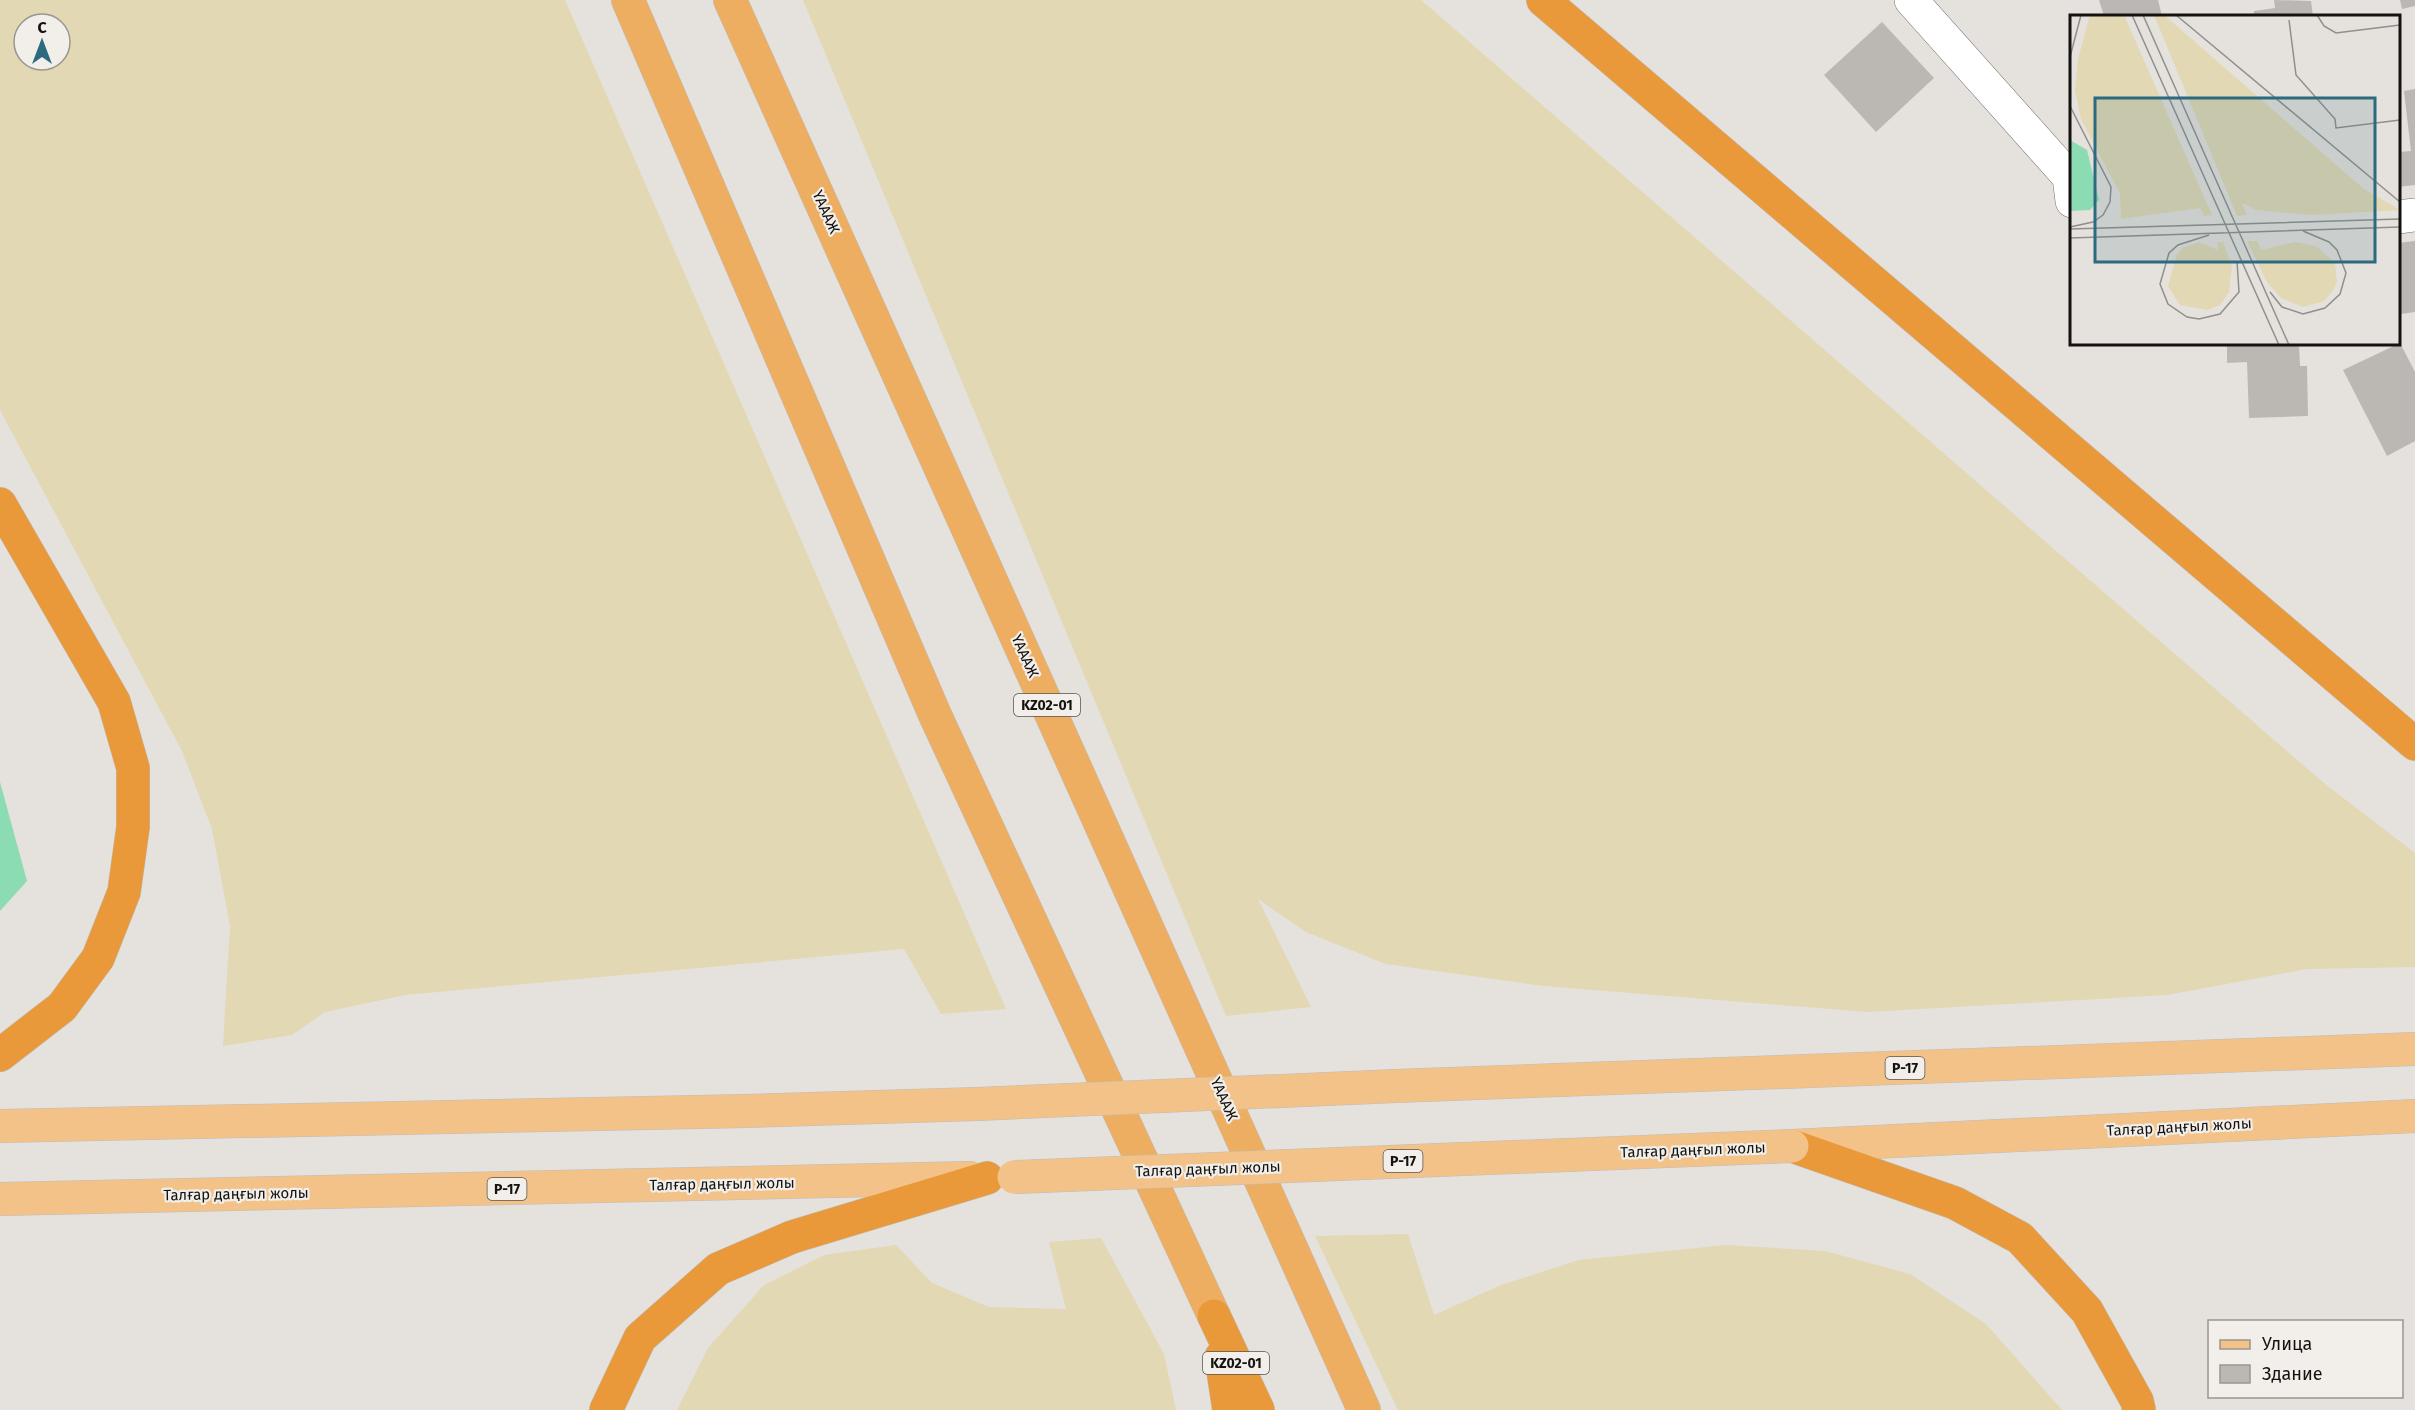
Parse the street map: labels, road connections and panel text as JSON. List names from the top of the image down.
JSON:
{
  "streets": {
    "highway": ["ҮАААЖ", "KZ02-01"],
    "main road": ["P-17", "Талғар даңғыл жолы"]
  },
  "legend": ["Улица", "Здание"],
  "north": "top"
}
